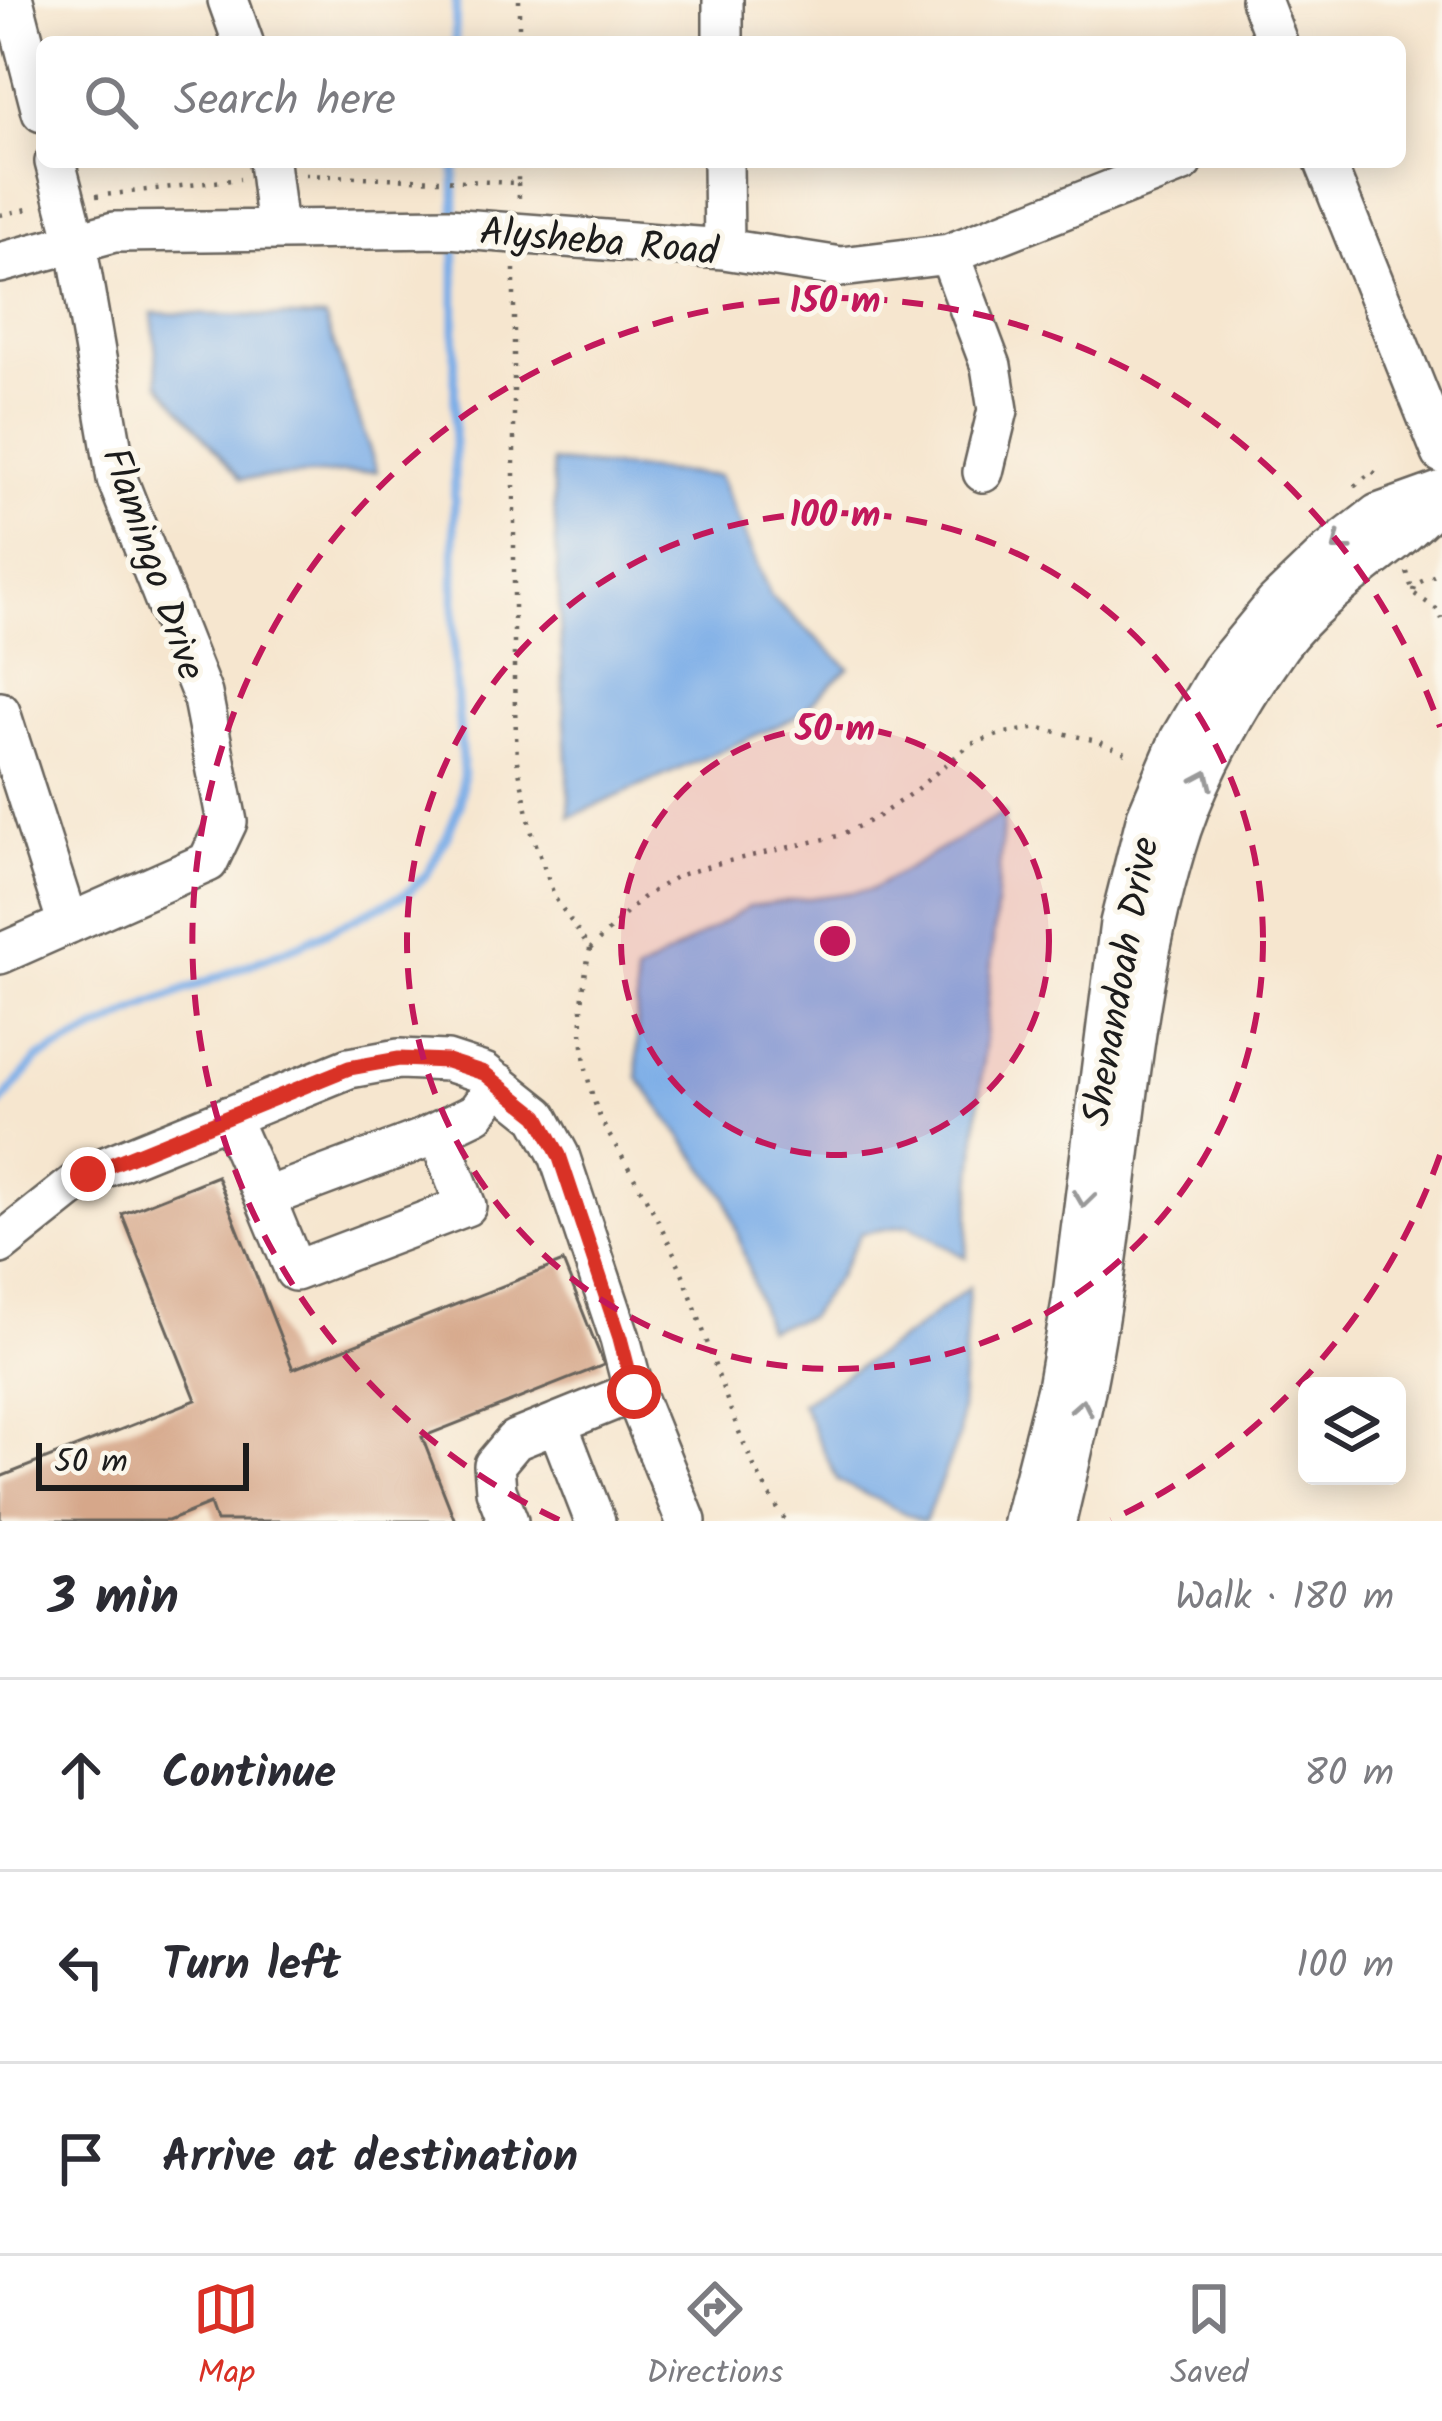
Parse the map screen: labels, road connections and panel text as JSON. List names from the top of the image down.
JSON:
{
  "streets": {
    "street": ["Alysheba Road", "Flamingo Drive", "Shenandoah Drive"]
  },
  "crossings": [
    ["Alysheba Road", "Flamingo Drive"]
  ],
  "scale_bar": "50 m",
  "page": {
    "search": "Search here",
    "scale": "50 m",
    "heading": ["3 min", "Walk · 180 m"],
    "list": [
      ["Continue", "80 m"],
      ["Turn left", "100 m"],
      "Arrive at destination"
    ],
    "nav": ["Map", "Directions", "Saved"]
  },
  "rings": ["150 m", "100 m", "50 m"]
}
